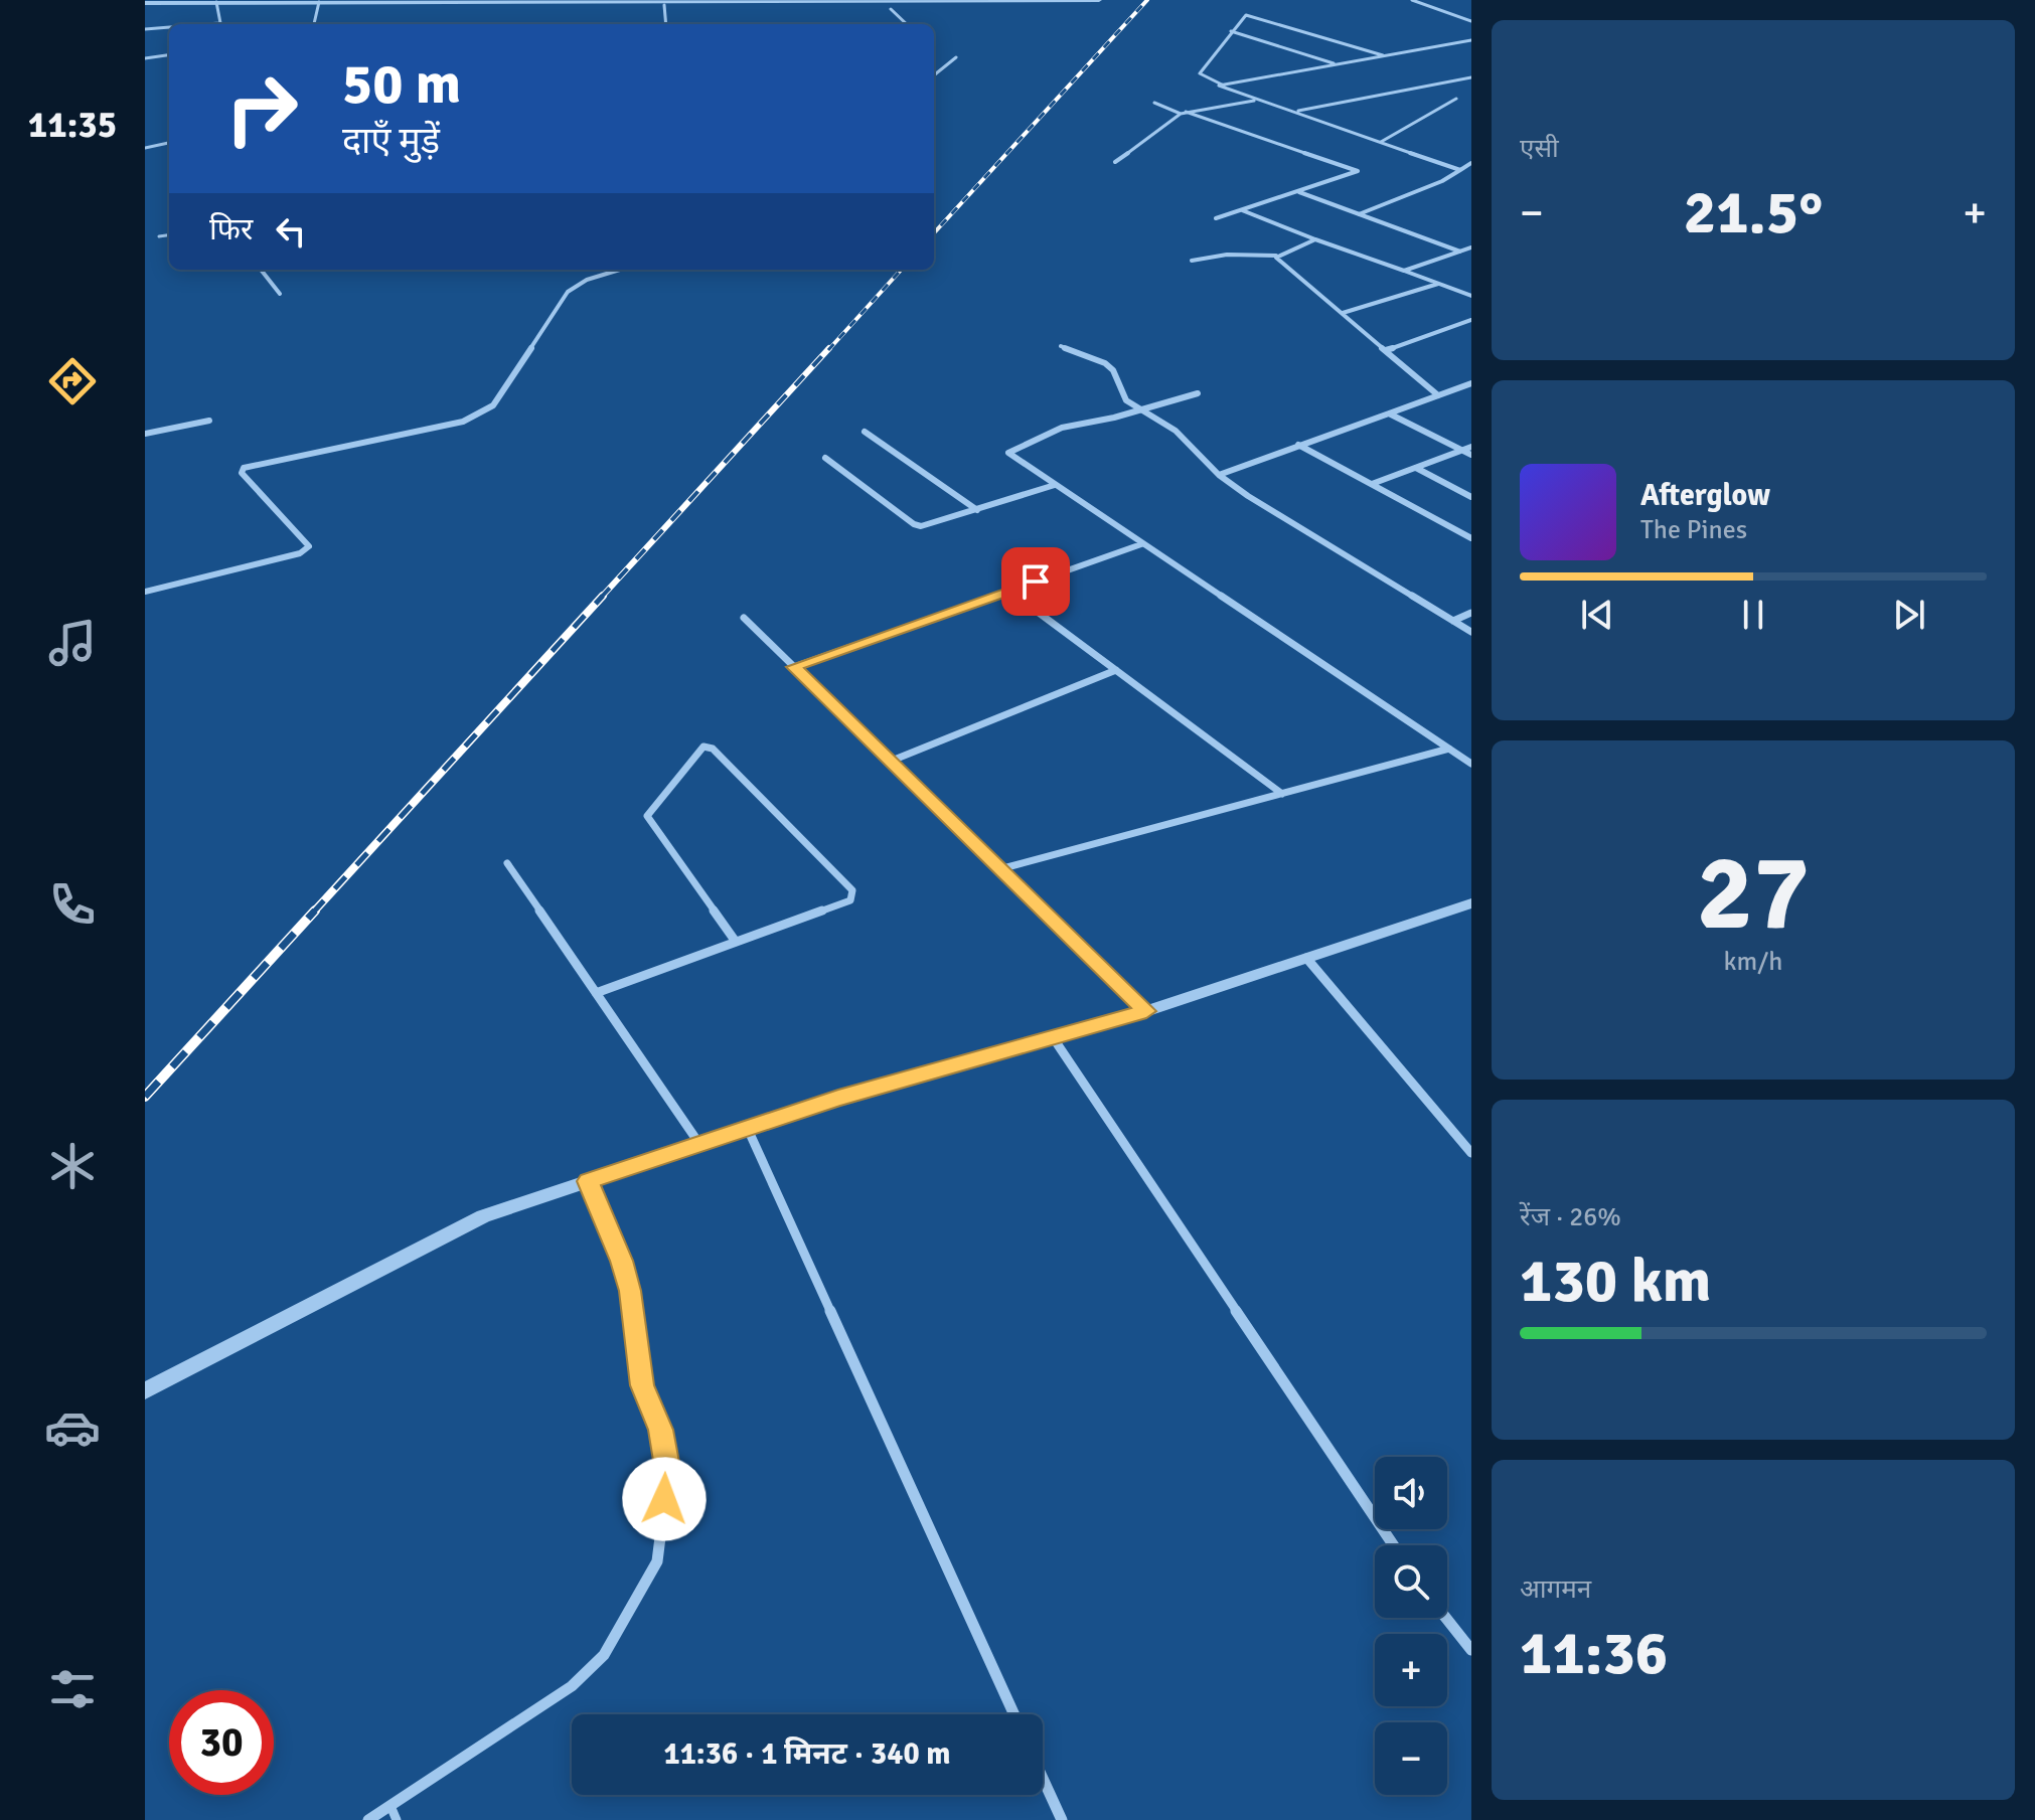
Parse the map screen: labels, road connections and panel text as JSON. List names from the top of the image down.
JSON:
{
  "page": {
    "tabs": "11:35",
    "tile": [
      "एसी",
      ["27", "km/h"],
      ["रेंज · 26%", "130 km"],
      ["आगमन", "11:36"]
    ],
    "turn": ["50 m", "दाएँ मुड़ें"],
    "heat": ["−", "21.5°", "+"],
    "then": "फिर",
    "song": ["Afterglow", "The Pines"],
    "map_buttons": ["+", "−"],
    "limit": "30",
    "trip": "11:36 · 1 मिनट · 340 m"
  }
}
